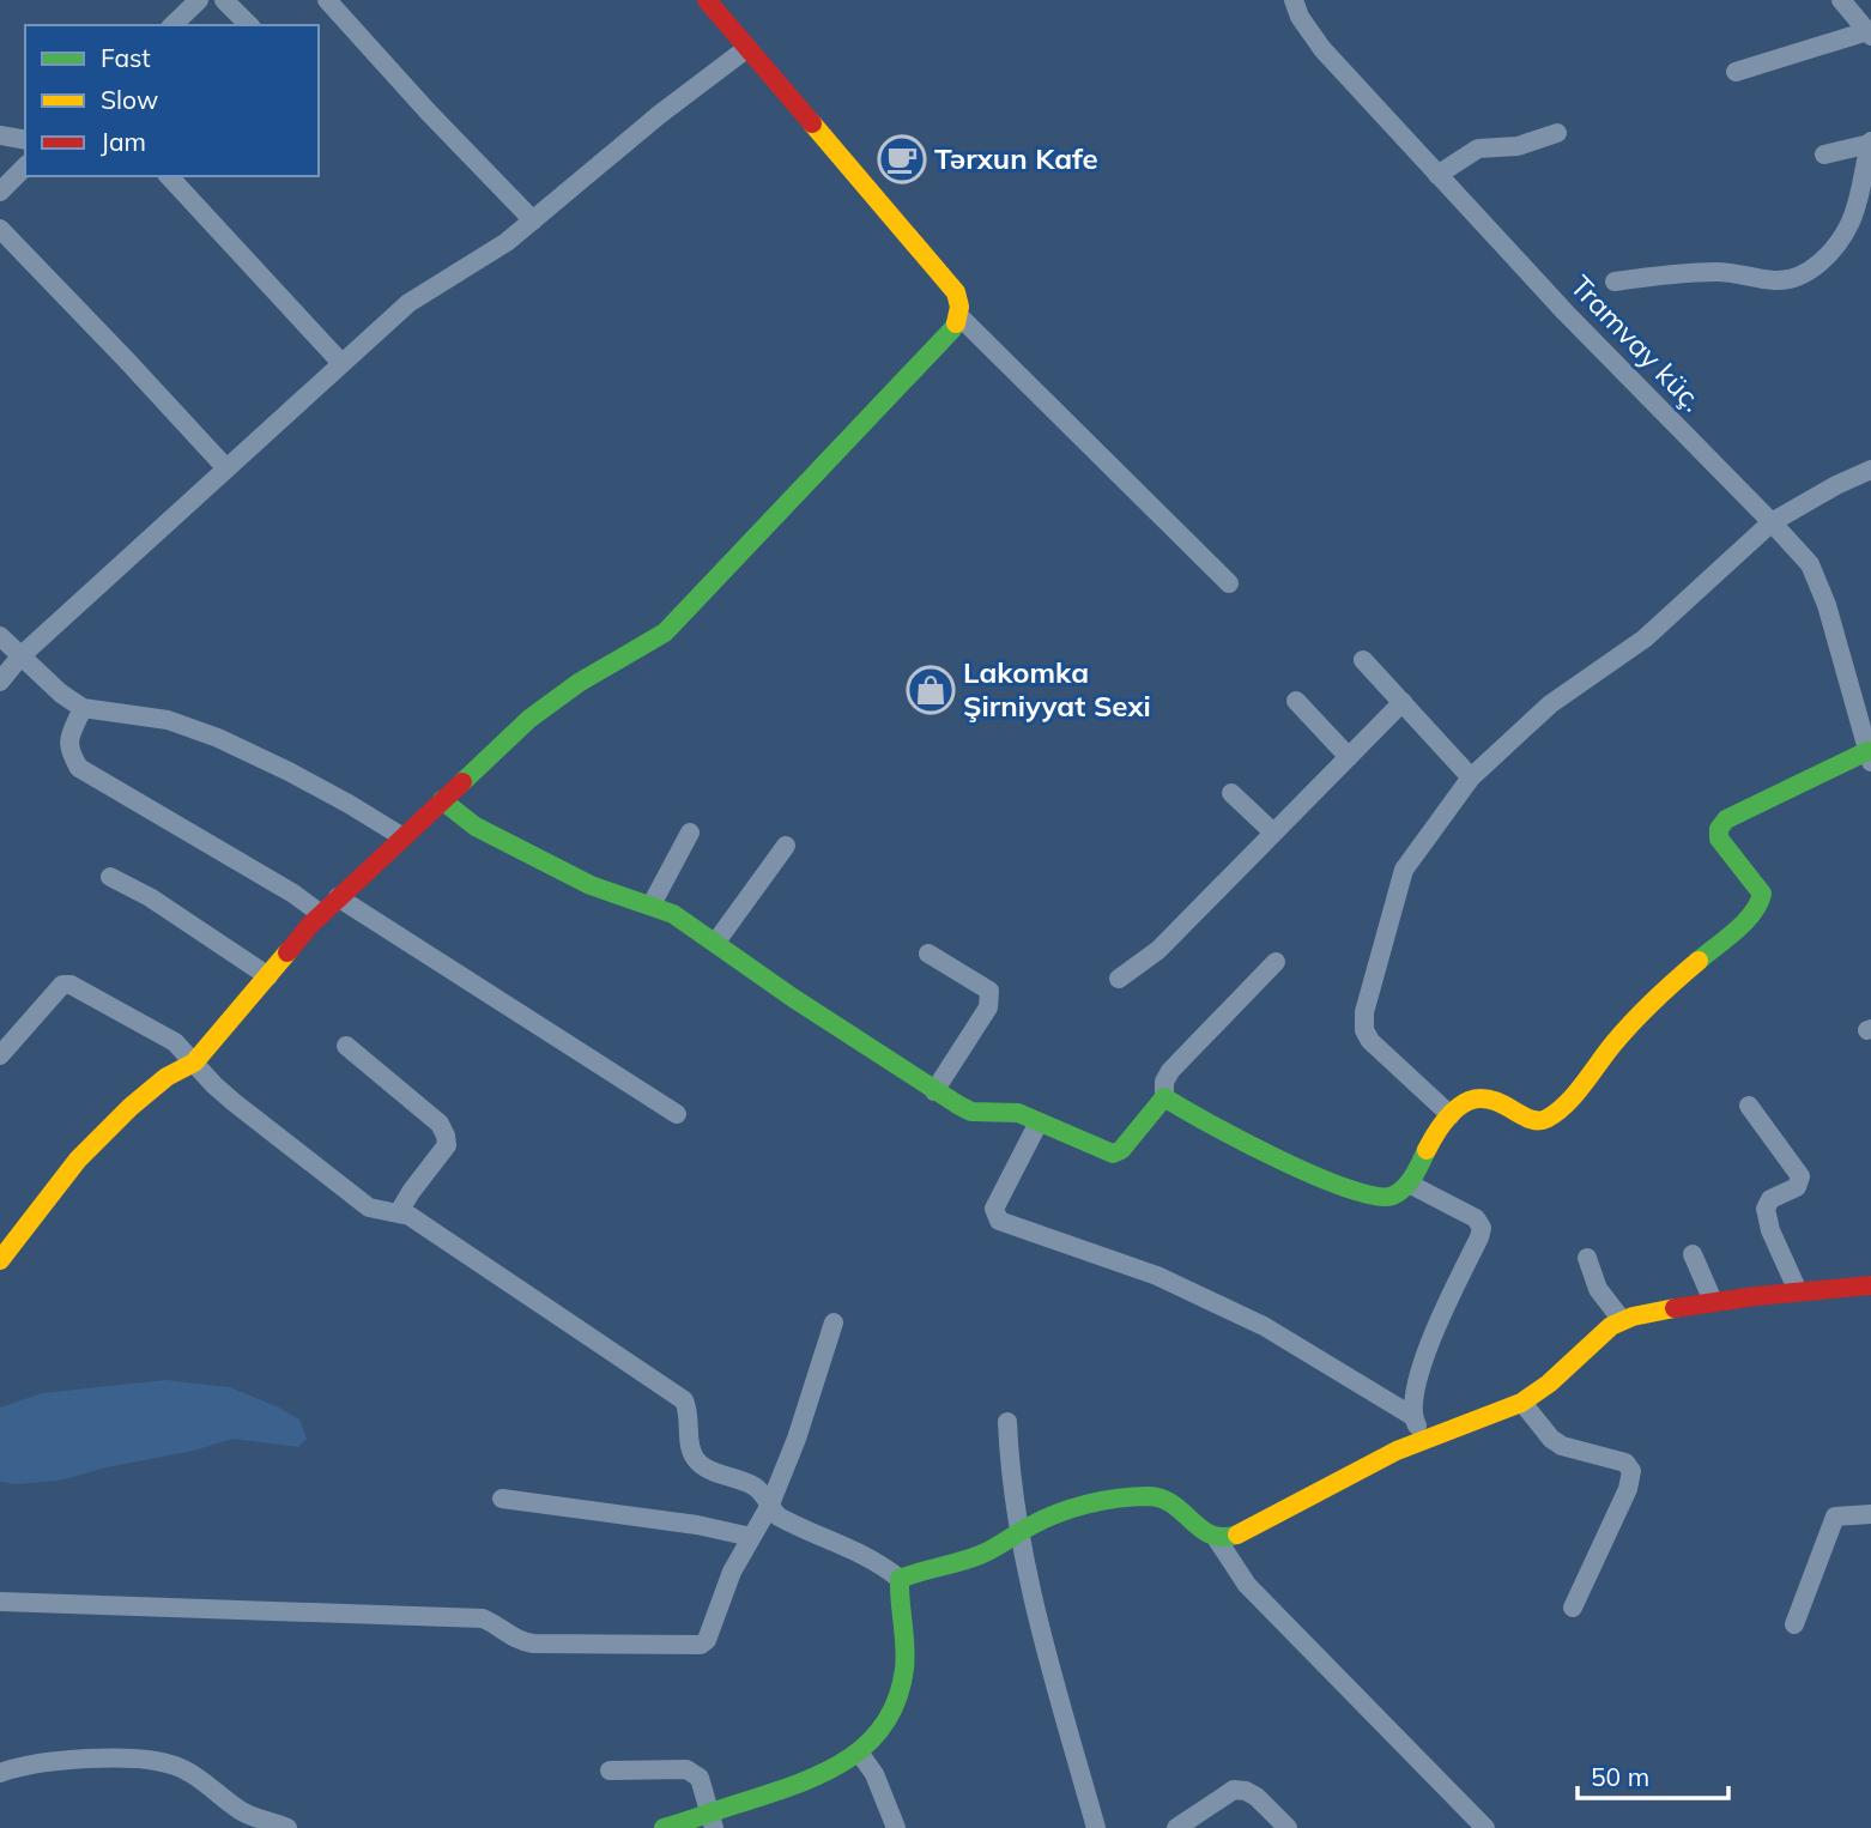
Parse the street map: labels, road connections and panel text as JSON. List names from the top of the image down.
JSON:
{
  "streets": {
    "street": ["Tramvay küç."]
  },
  "places": {
    "cafe": ["Tərxun Kafe"],
    "shop": ["Lakomka Şirniyyat Sexi"]
  },
  "legend": ["Fast", "Slow", "Jam"],
  "scale_bar": "50 m"
}
